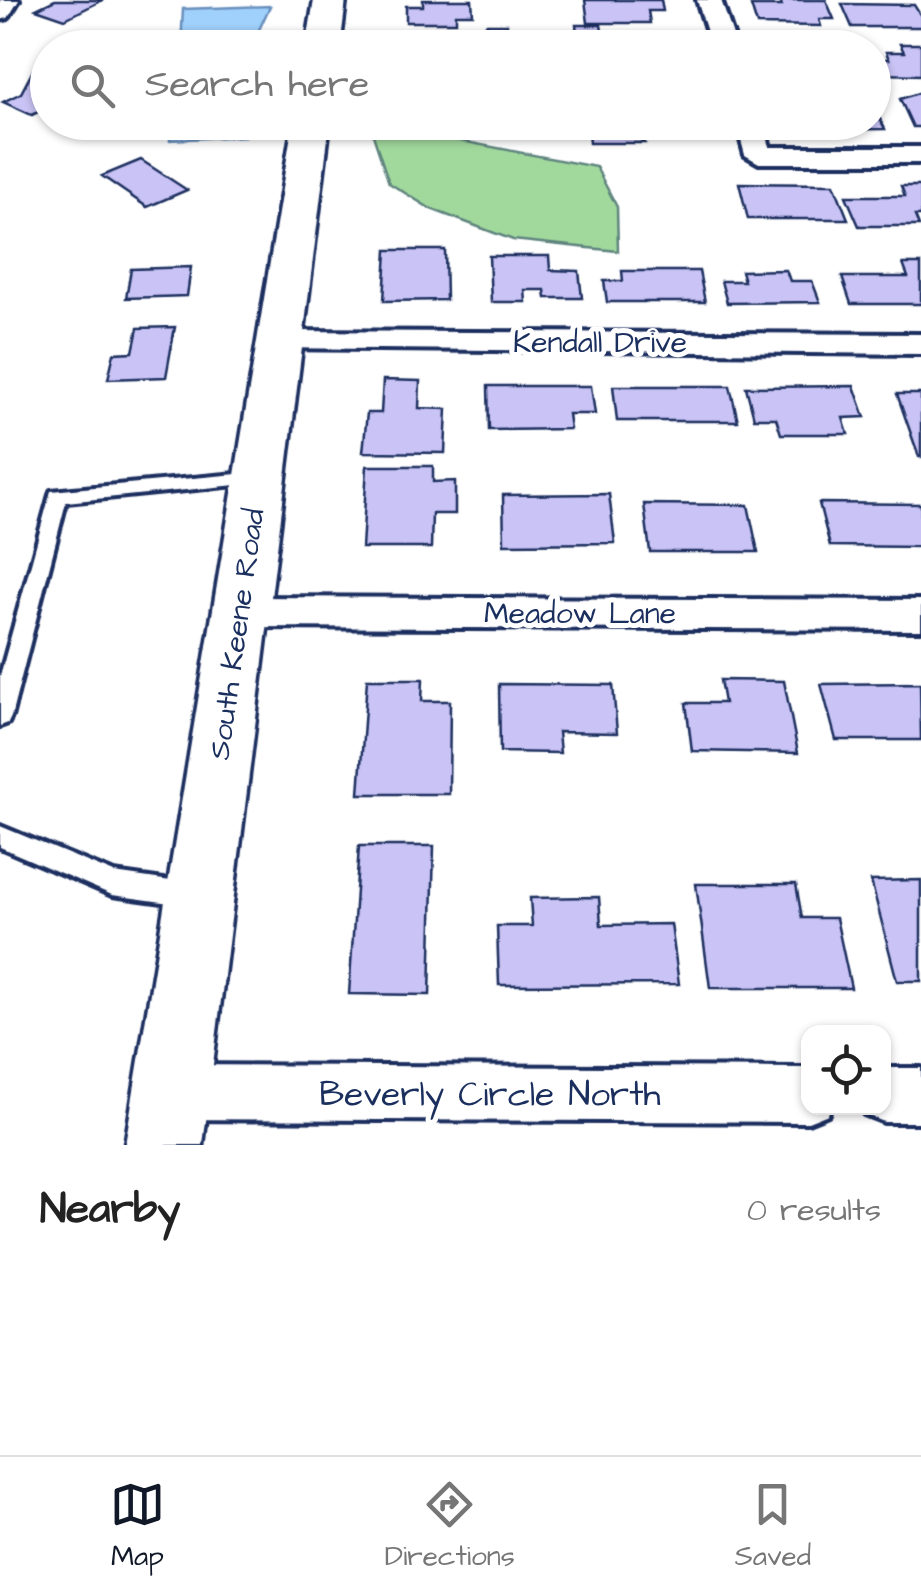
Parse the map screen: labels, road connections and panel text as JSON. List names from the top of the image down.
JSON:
{
  "streets": {
    "main road": ["South Keene Road"],
    "street": ["Kendall Drive", "Meadow Lane", "Beverly Circle North"]
  },
  "crossings": [
    ["Kendall Drive", "South Keene Road"],
    ["Meadow Lane", "South Keene Road"],
    ["South Keene Road", "Beverly Circle North"]
  ],
  "page": {
    "search": "Search here",
    "heading": ["Nearby", "0 results"],
    "nav": ["Map", "Directions", "Saved"]
  }
}
